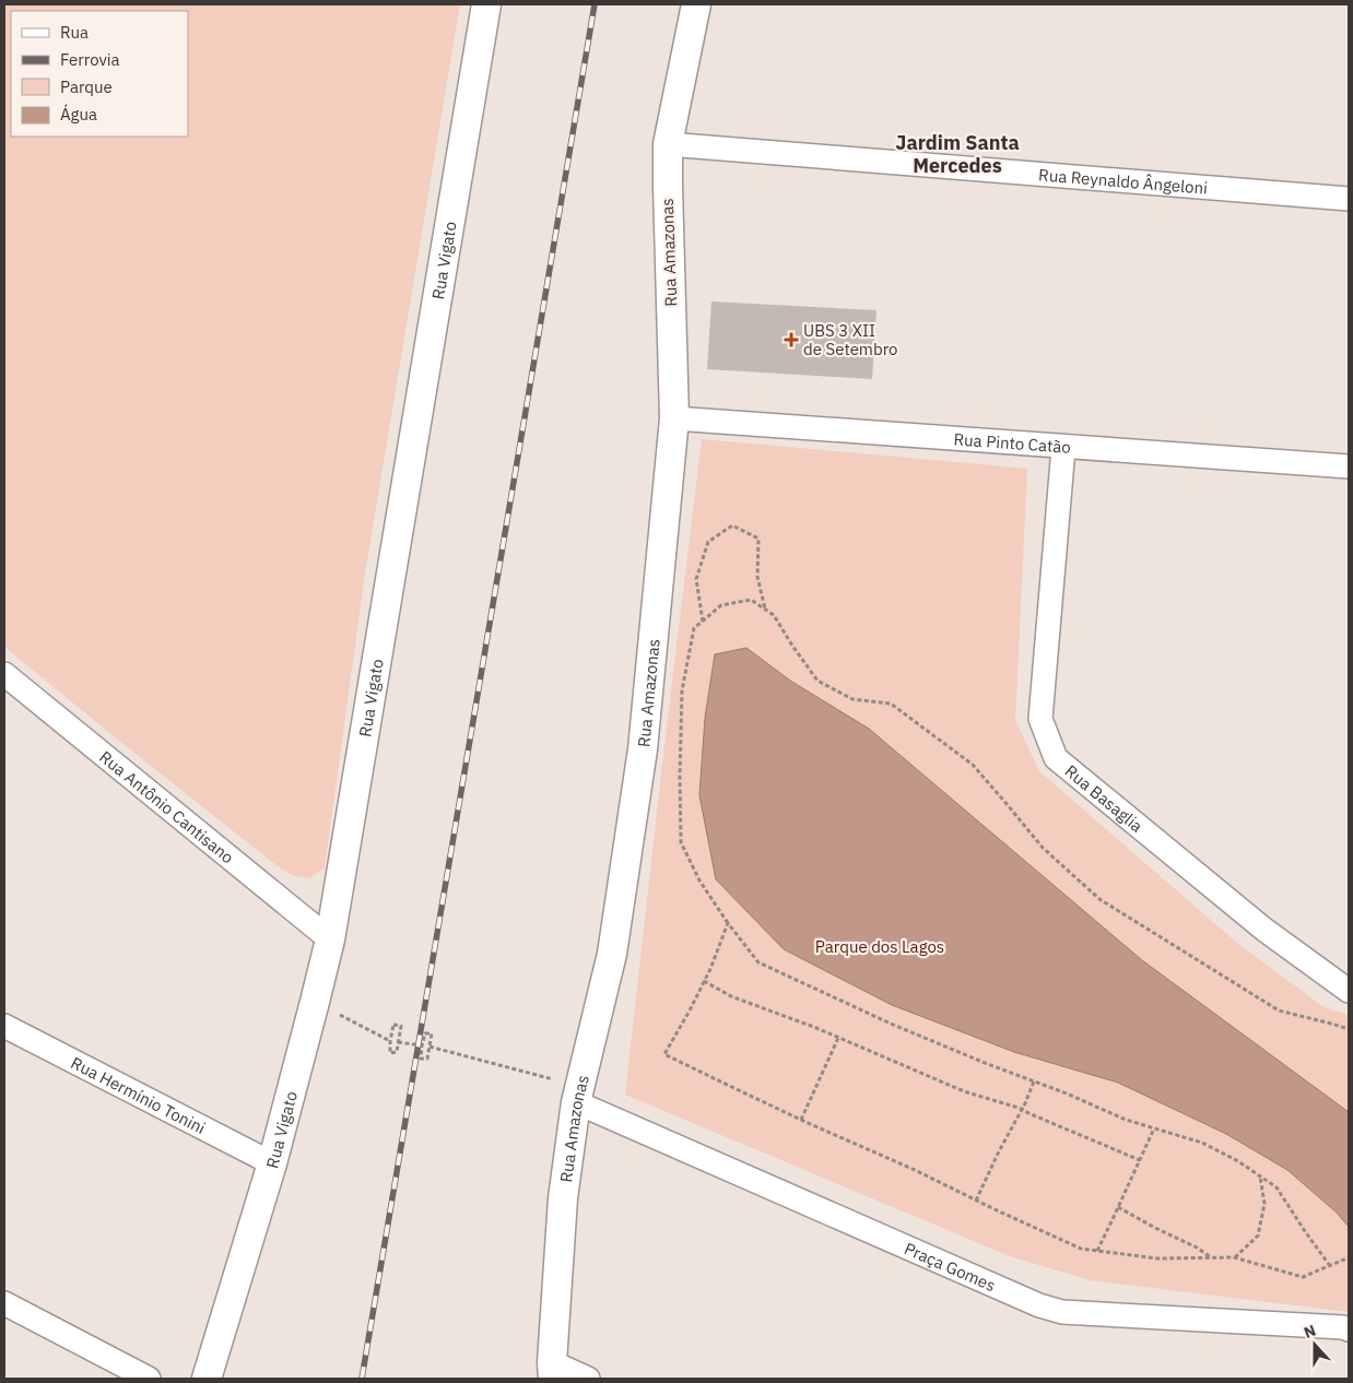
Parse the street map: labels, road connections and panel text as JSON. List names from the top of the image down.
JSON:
{
  "streets": {
    "street": [
      "Rua Reynaldo Ângeloni",
      "Rua Amazonas",
      "Rua Vigato",
      "Rua Pinto Catão",
      "Rua Basaglia",
      "Rua Antônio Cantisano",
      "Rua Hermínio Tonini",
      "Praça Gomes"
    ]
  },
  "crossings": [
    ["Rua Reynaldo Ângeloni", "Rua Amazonas"],
    ["Rua Amazonas", "Rua Pinto Catão"],
    ["Rua Amazonas", "Praça Gomes"],
    ["Rua Vigato", "Rua Antônio Cantisano"],
    ["Rua Vigato", "Rua Hermínio Tonini"],
    ["Rua Pinto Catão", "Rua Basaglia"]
  ],
  "districts": ["Jardim Santa Mercedes"],
  "parks": ["Parque dos Lagos"],
  "places": {
    "health": ["UBS 3 XII de Setembro"]
  },
  "legend": [
    "Rua",
    "Ferrovia",
    "Parque",
    "Água"
  ],
  "north": "top"
}
